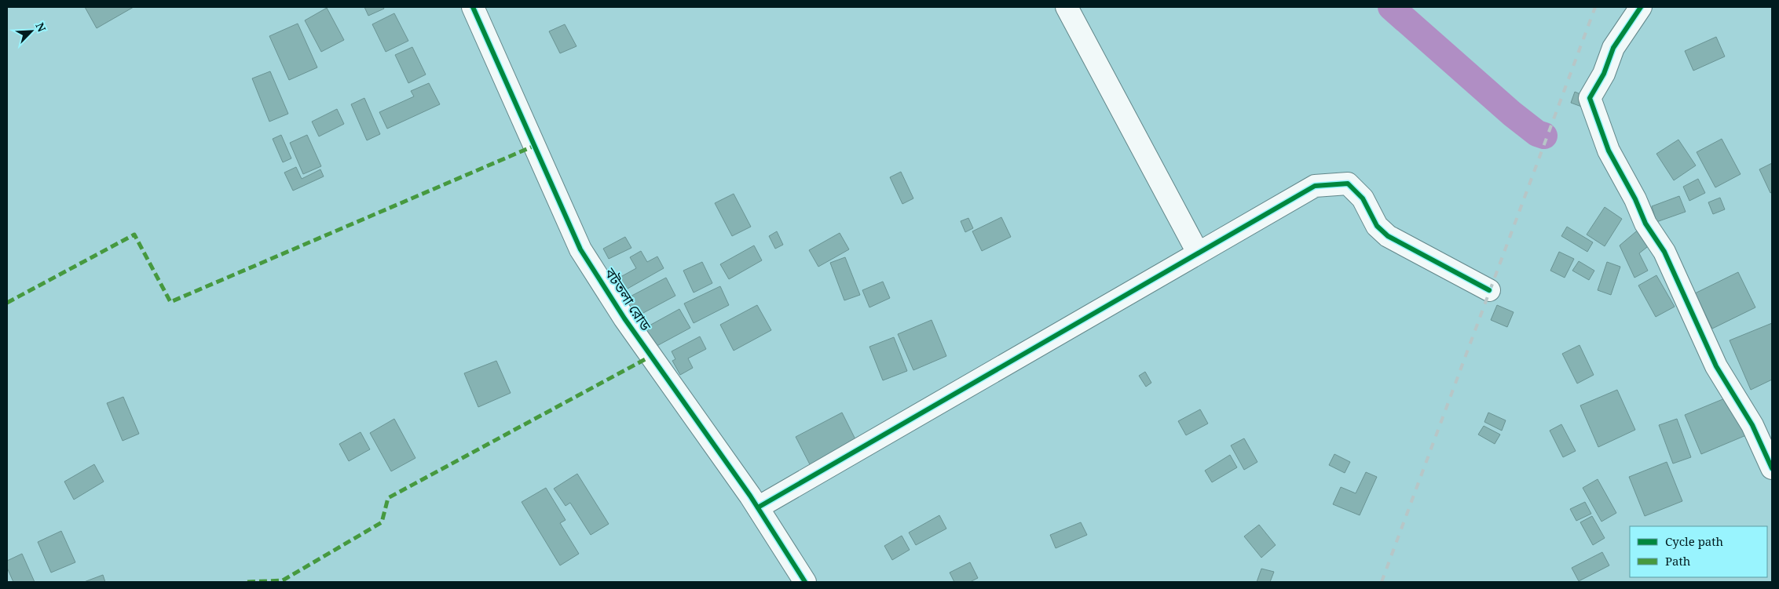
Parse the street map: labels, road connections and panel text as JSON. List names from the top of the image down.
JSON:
{
  "streets": {
    "street": ["বটতলা রোড"]
  },
  "legend": ["Cycle path", "Path"],
  "north": "top right"
}
